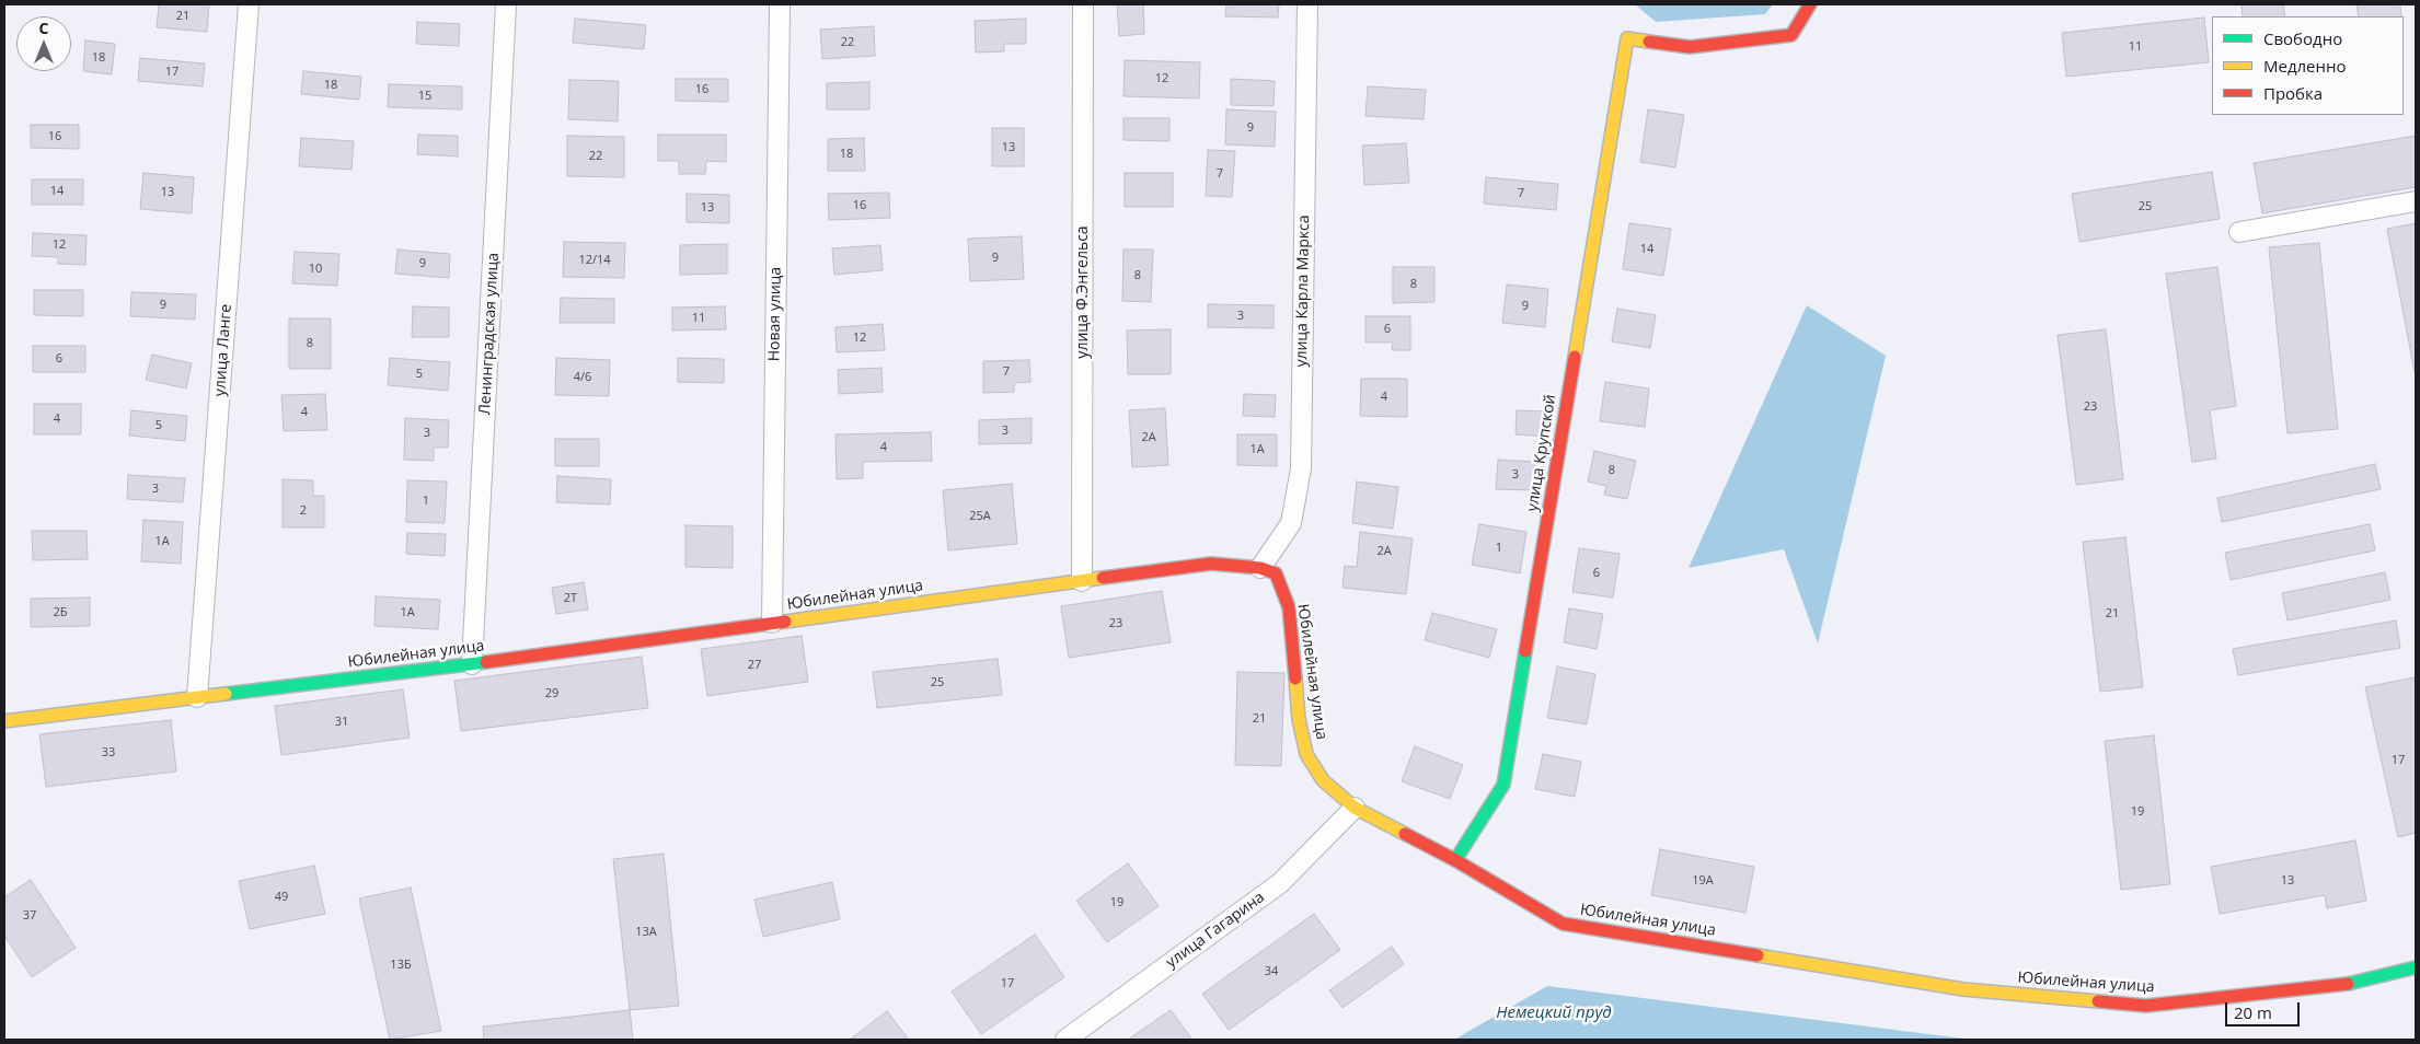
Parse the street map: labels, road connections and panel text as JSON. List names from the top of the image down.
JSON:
{
  "streets": {
    "street": [
      "улица Карла Маркса",
      "улица Ф.Энгельса",
      "Новая улица",
      "Ленинградская улица",
      "улица Ланге",
      "улица Крупской",
      "Юбилейная улица",
      "улица Гагарина"
    ]
  },
  "crossings": [
    ["улица Карла Маркса", "Юбилейная улица"],
    ["улица Ф.Энгельса", "Юбилейная улица"],
    ["Новая улица", "Юбилейная улица"],
    ["Ленинградская улица", "Юбилейная улица"],
    ["улица Ланге", "Юбилейная улица"],
    ["улица Крупской", "Юбилейная улица"],
    ["Юбилейная улица", "улица Гагарина"]
  ],
  "water": ["Немецкий пруд"],
  "house_numbers": [
    "21",
    "22",
    "11",
    "18",
    "17",
    "12",
    "18",
    "16",
    "15",
    "9",
    "16",
    "13",
    "18",
    "22",
    "7",
    "14",
    "13",
    "7",
    "16",
    "25",
    "13",
    "12",
    "14",
    "9",
    "12/14",
    "9",
    "10",
    "8",
    "8",
    "9",
    "9",
    "3",
    "11",
    "6",
    "12",
    "8",
    "6",
    "7",
    "5",
    "4/6",
    "4",
    "23",
    "4",
    "4",
    "5",
    "3",
    "3",
    "2А",
    "4",
    "1А",
    "8",
    "3",
    "3",
    "1",
    "2",
    "25А",
    "1А",
    "1",
    "2А",
    "6",
    "2Т",
    "2Б",
    "1А",
    "21",
    "23",
    "27",
    "25",
    "29",
    "21",
    "31",
    "33",
    "17",
    "19",
    "19А",
    "13",
    "49",
    "19",
    "37",
    "13А",
    "13Б",
    "34",
    "17"
  ],
  "legend": ["Свободно", "Медленно", "Пробка"],
  "scale_bar": "20 m",
  "north": "top"
}
